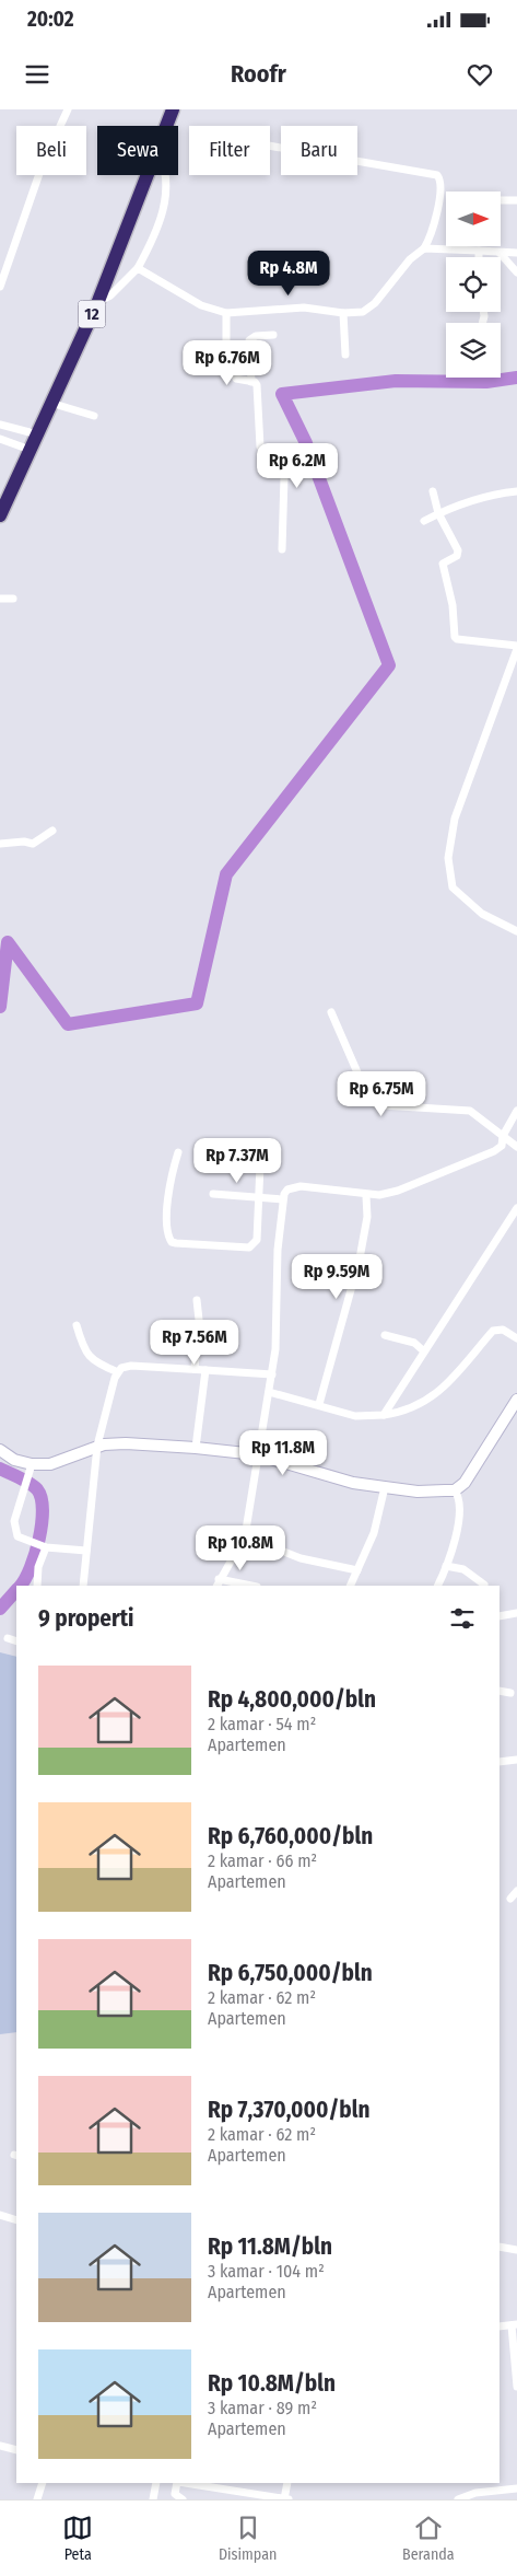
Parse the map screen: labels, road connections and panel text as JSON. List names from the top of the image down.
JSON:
{
  "streets": {
    "highway": ["12"]
  },
  "north": "right",
  "page": {
    "status": "20:02",
    "header": "Roofr",
    "chip": [
      "Beli",
      "Sewa",
      "Filter",
      "Baru"
    ],
    "price": [
      "Rp 4.8M",
      "Rp 6.76M",
      "Rp 6.2M",
      "Rp 6.75M",
      "Rp 7.37M",
      "Rp 9.59M",
      "Rp 7.56M",
      "Rp 11.8M",
      "Rp 10.8M"
    ],
    "heading": "9 properti",
    "list": [
      {
        "name": "Rp 4,800,000/bln",
        "note": "2 kamar · 54 m² · Apartemen"
      },
      {
        "name": "Rp 6,760,000/bln",
        "note": "2 kamar · 66 m² · Apartemen"
      },
      {
        "name": "Rp 6,750,000/bln",
        "note": "2 kamar · 62 m² · Apartemen"
      },
      {
        "name": "Rp 7,370,000/bln",
        "note": "2 kamar · 62 m² · Apartemen"
      },
      {
        "name": "Rp 11.8M/bln",
        "note": "3 kamar · 104 m² · Apartemen"
      },
      {
        "name": "Rp 10.8M/bln",
        "note": "3 kamar · 89 m² · Apartemen"
      }
    ],
    "tabs": ["Peta", "Disimpan", "Beranda"]
  }
}
